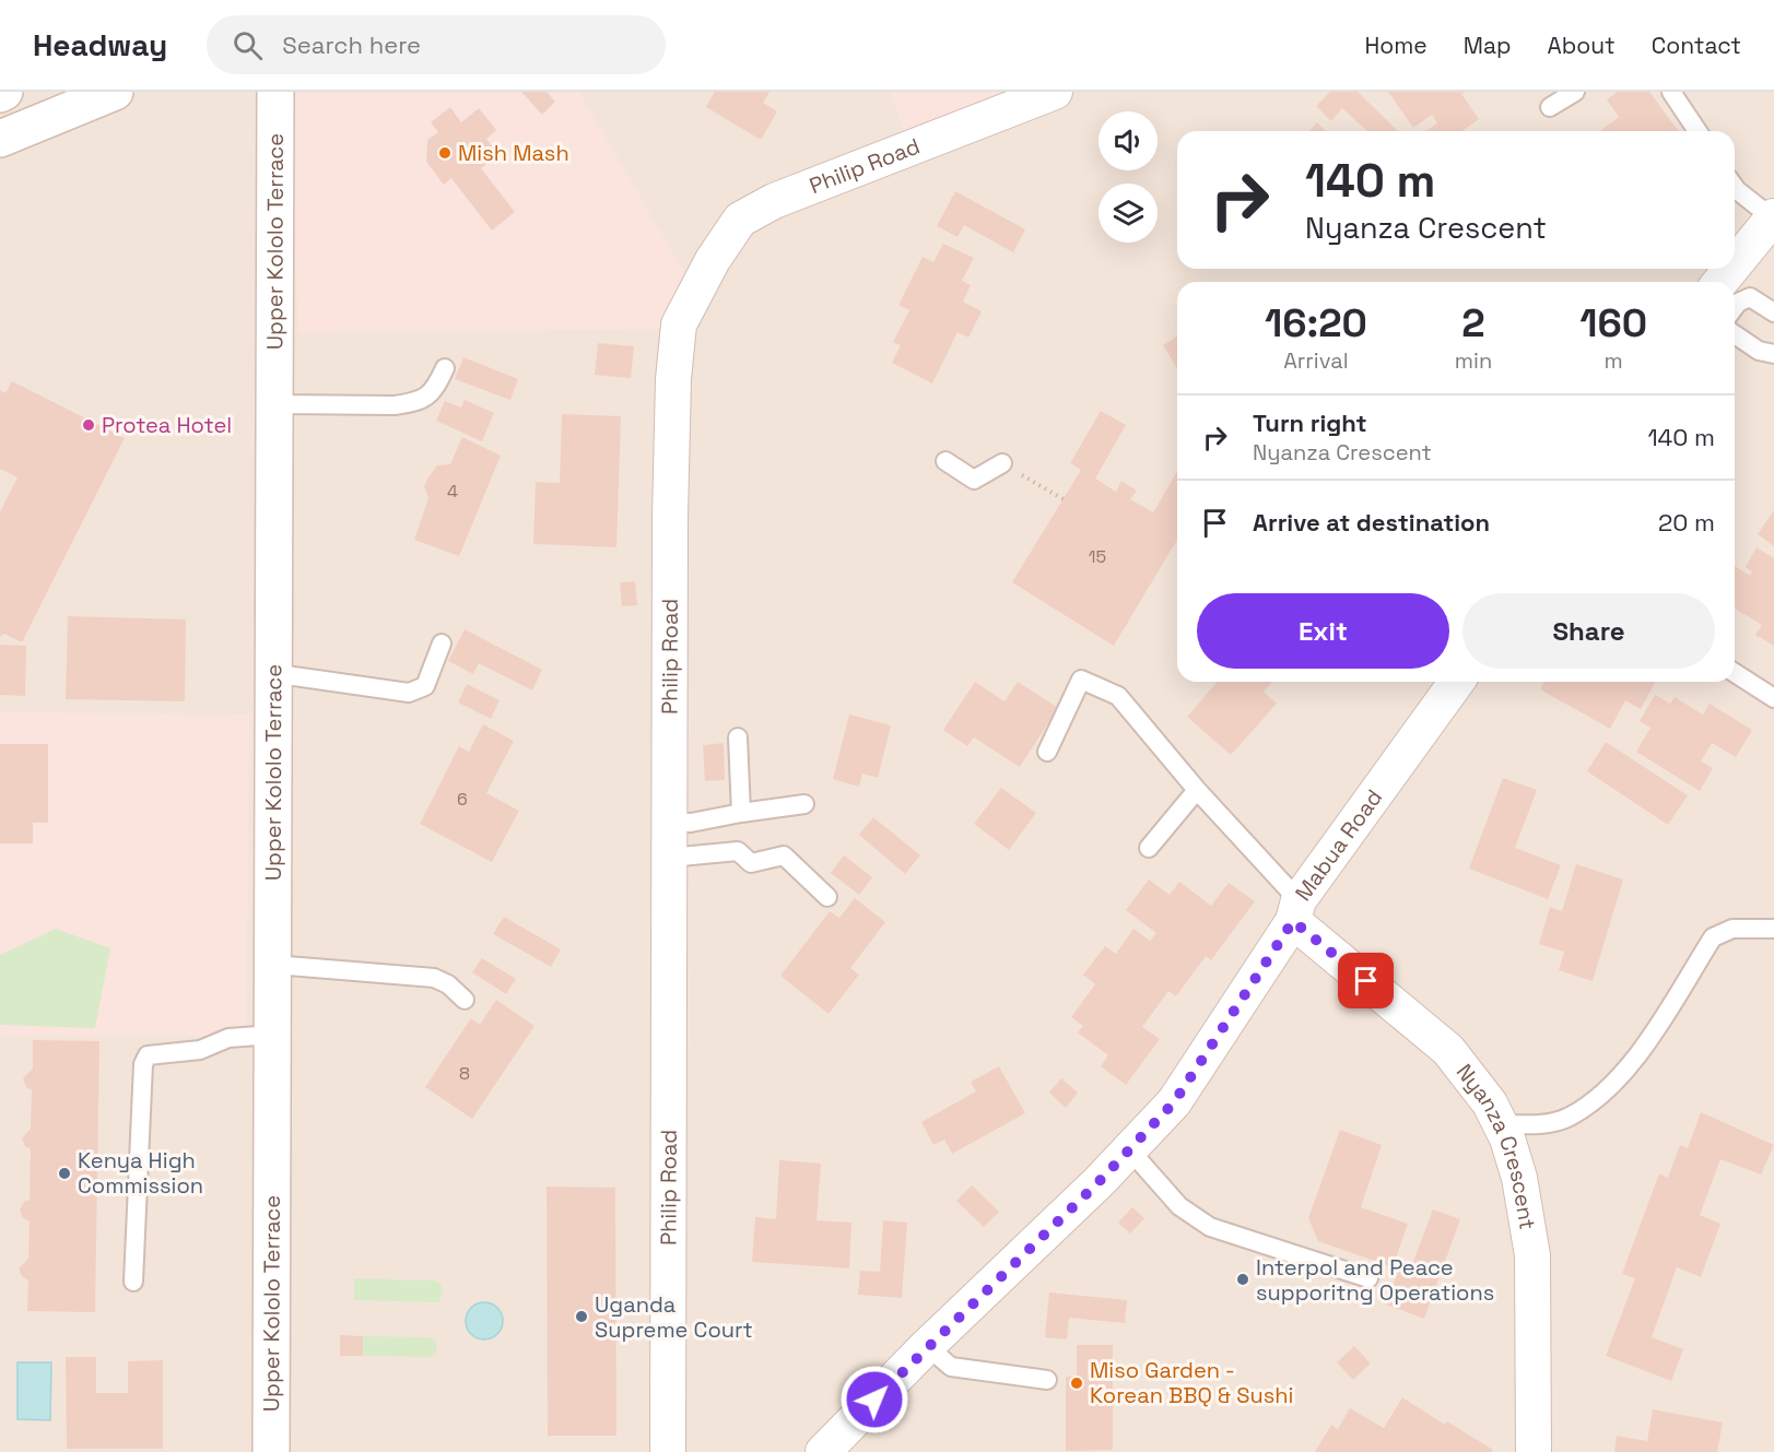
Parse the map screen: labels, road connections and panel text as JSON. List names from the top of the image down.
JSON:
{
  "streets": {
    "main road": ["Upper Kololo Terrace"],
    "street": ["Philip Road", "Mabua Road", "Nyanza Crescent"]
  },
  "crossings": [
    ["Mabua Road", "Nyanza Crescent"]
  ],
  "places": [
    "Mish Mash",
    "Protea Hotel",
    "Kenya High Commission",
    "Interpol and Peace supporitng Operations",
    "Uganda Supreme Court",
    "Miso Garden - Korean BBQ & Sushi"
  ],
  "house_numbers": [
    "4",
    "15",
    "6",
    "8"
  ],
  "page": {
    "header": "Headway",
    "search": "Search here",
    "nav": [
      "Home",
      "Map",
      "About",
      "Contact"
    ],
    "turn": ["140 m", "Nyanza Crescent"],
    "eta": [
      "16:20",
      "Arrival",
      "2",
      "min",
      "160",
      "m"
    ],
    "list": [
      {
        "name": "Turn right",
        "note": "Nyanza Crescent",
        "value": "140 m"
      },
      {
        "name": "Arrive at destination",
        "value": "20 m"
      }
    ],
    "buttons": ["Exit", "Share"]
  }
}
